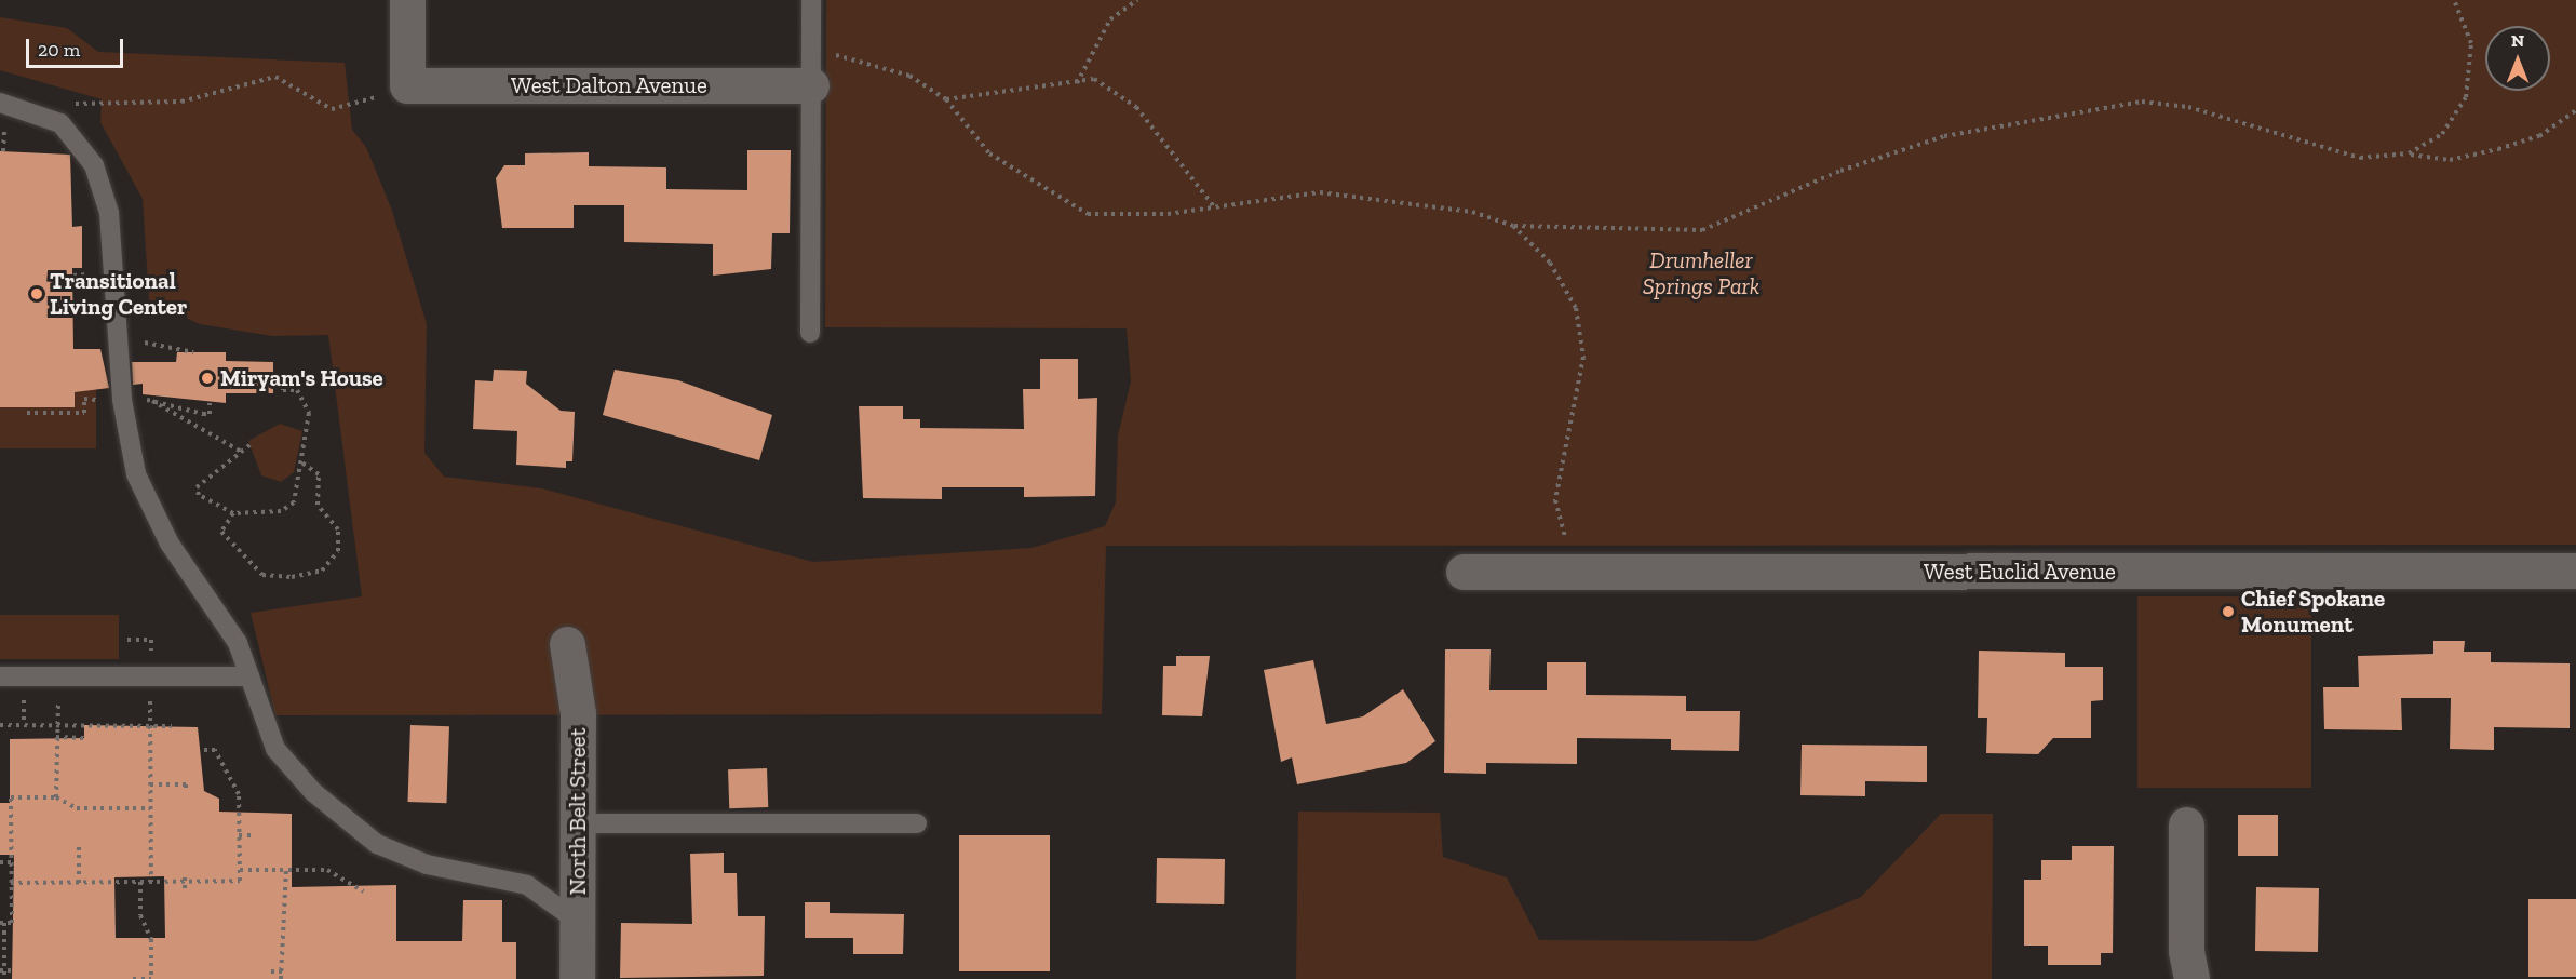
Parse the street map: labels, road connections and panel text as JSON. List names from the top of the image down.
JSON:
{
  "streets": {
    "street": ["West Dalton Avenue", "West Euclid Avenue", "North Belt Street"]
  },
  "parks": ["Drumheller Springs Park"],
  "places": ["Transitional Living Center", "Miryam's House", "Chief Spokane Monument"],
  "scale_bar": "20 m",
  "north": "top"
}
